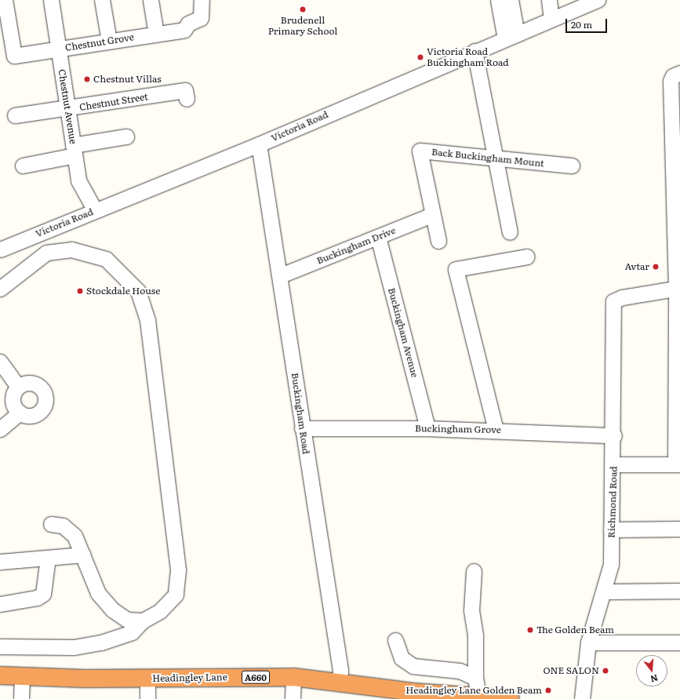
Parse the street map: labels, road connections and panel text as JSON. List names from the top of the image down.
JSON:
{
  "streets": {
    "highway": ["A660", "Headingley Lane"],
    "street": [
      "Chestnut Grove",
      "Chestnut Street",
      "Chestnut Avenue",
      "Victoria Road",
      "Back Buckingham Mount",
      "Buckingham Drive",
      "Buckingham Avenue",
      "Buckingham Road",
      "Buckingham Grove",
      "Richmond Road"
    ]
  },
  "crossings": [
    ["Chestnut Grove", "Chestnut Avenue"],
    ["Chestnut Street", "Chestnut Avenue"],
    ["Chestnut Avenue", "Victoria Road"],
    ["Victoria Road", "Buckingham Road"],
    ["Back Buckingham Mount", "Buckingham Drive"],
    ["Buckingham Drive", "Buckingham Avenue"],
    ["Buckingham Drive", "Buckingham Road"],
    ["Buckingham Avenue", "Buckingham Grove"],
    ["Buckingham Road", "Buckingham Grove"],
    ["Buckingham Road", "Headingley Lane"],
    ["Buckingham Grove", "Richmond Road"]
  ],
  "places": [
    "Brudenell Primary School",
    "Victoria Road Buckingham Road",
    "Chestnut Villas",
    "Avtar",
    "Stockdale House",
    "The Golden Beam",
    "ONE SALON",
    "Headingley Lane Golden Beam"
  ],
  "scale_bar": "20 m",
  "north": "bottom"
}
